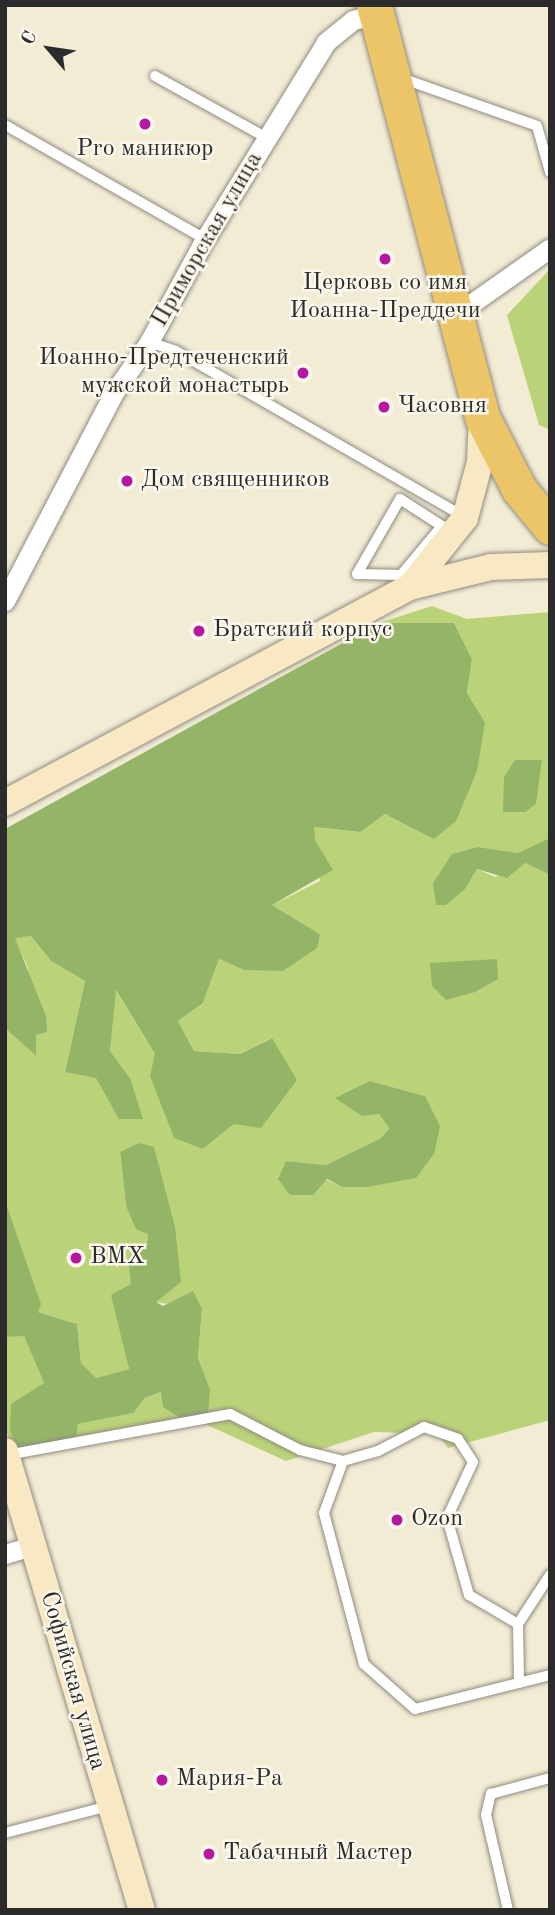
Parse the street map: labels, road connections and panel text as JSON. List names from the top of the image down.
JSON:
{
  "streets": {
    "highway": ["Приморская улица"],
    "main road": ["Софийская улица"]
  },
  "places": [
    "Pro маникюр",
    "Церковь со имя Иоанна-Преддечи",
    "Иоанно-Предтеченский мужской монастырь",
    "Часовня",
    "Дом священников",
    "Братский корпус",
    "BMX",
    "Ozon",
    "Мария-Ра",
    "Табачный Мастер"
  ],
  "north": "top left"
}
